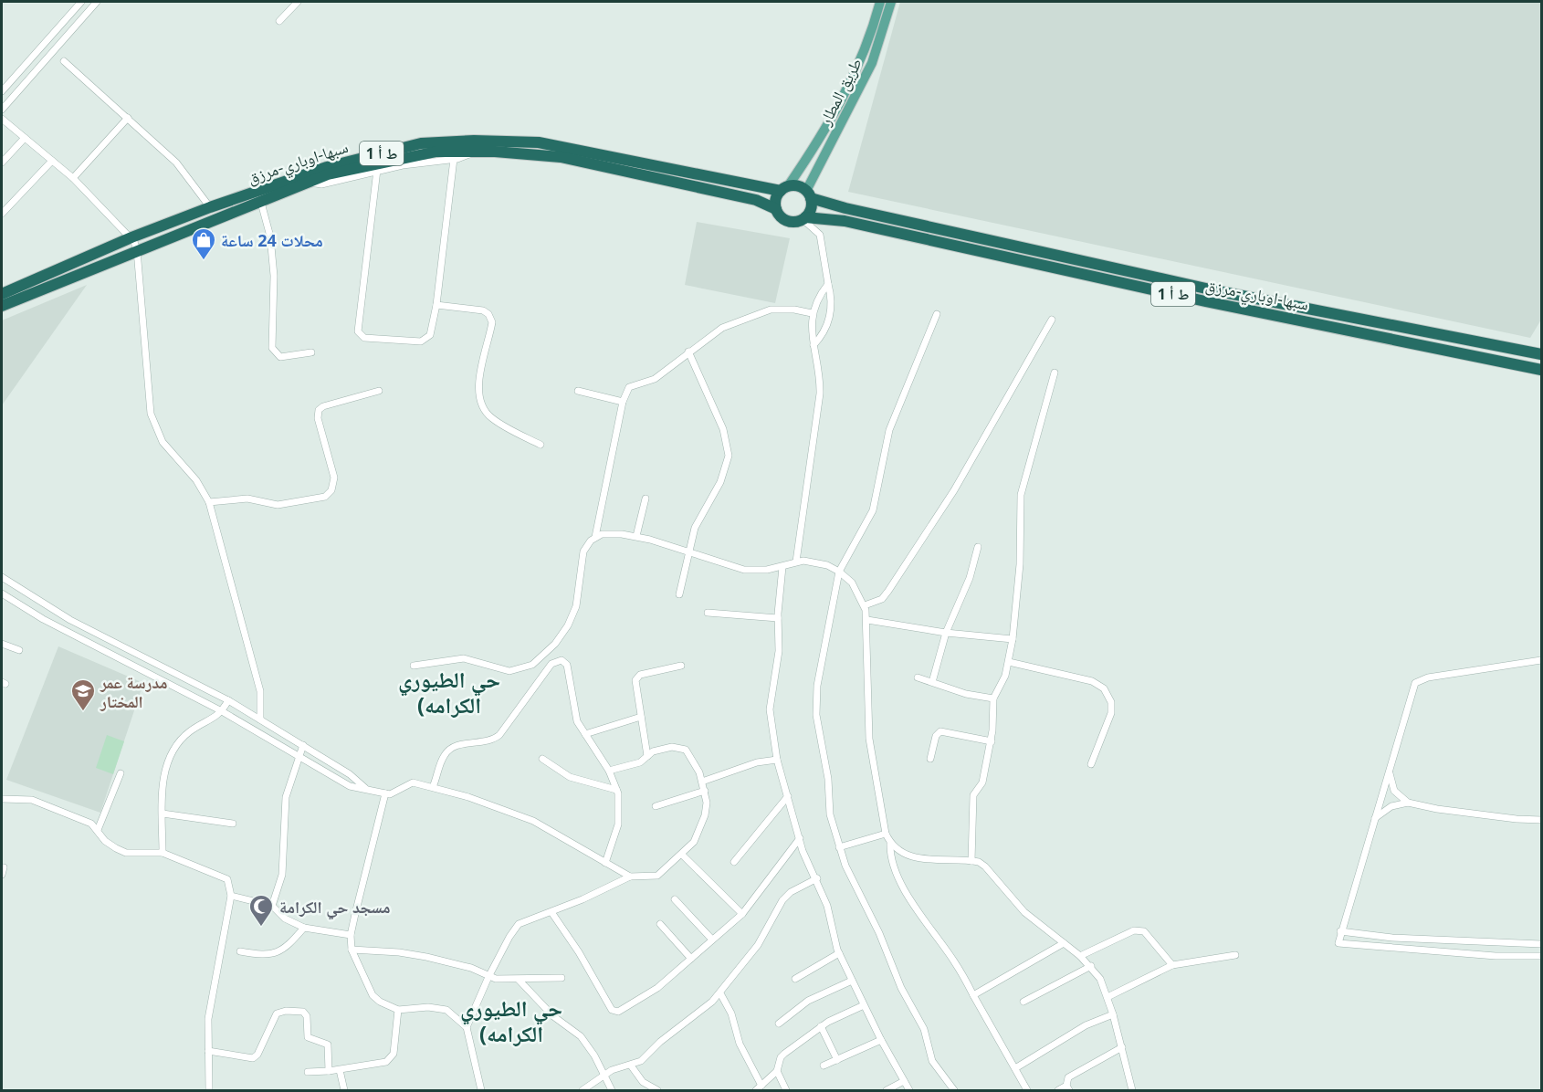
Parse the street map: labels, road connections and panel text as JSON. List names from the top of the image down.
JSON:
{
  "streets": {
    "highway": ["ط أ 1", "سبها-اوباري-مرزق"],
    "main road": ["طريق المطار"]
  },
  "crossings": [
    ["طريق المطار", "سبها-اوباري-مرزق"]
  ],
  "districts": ["حي الطيوري (الكرامه", "حي الطيوري (الكرامه"],
  "places": {
    "shop": ["محلات 24 ساعة"],
    "school or university": ["مدرسة عمر المختار"],
    "mosque": ["مسجد حي الكرامة"]
  }
}
